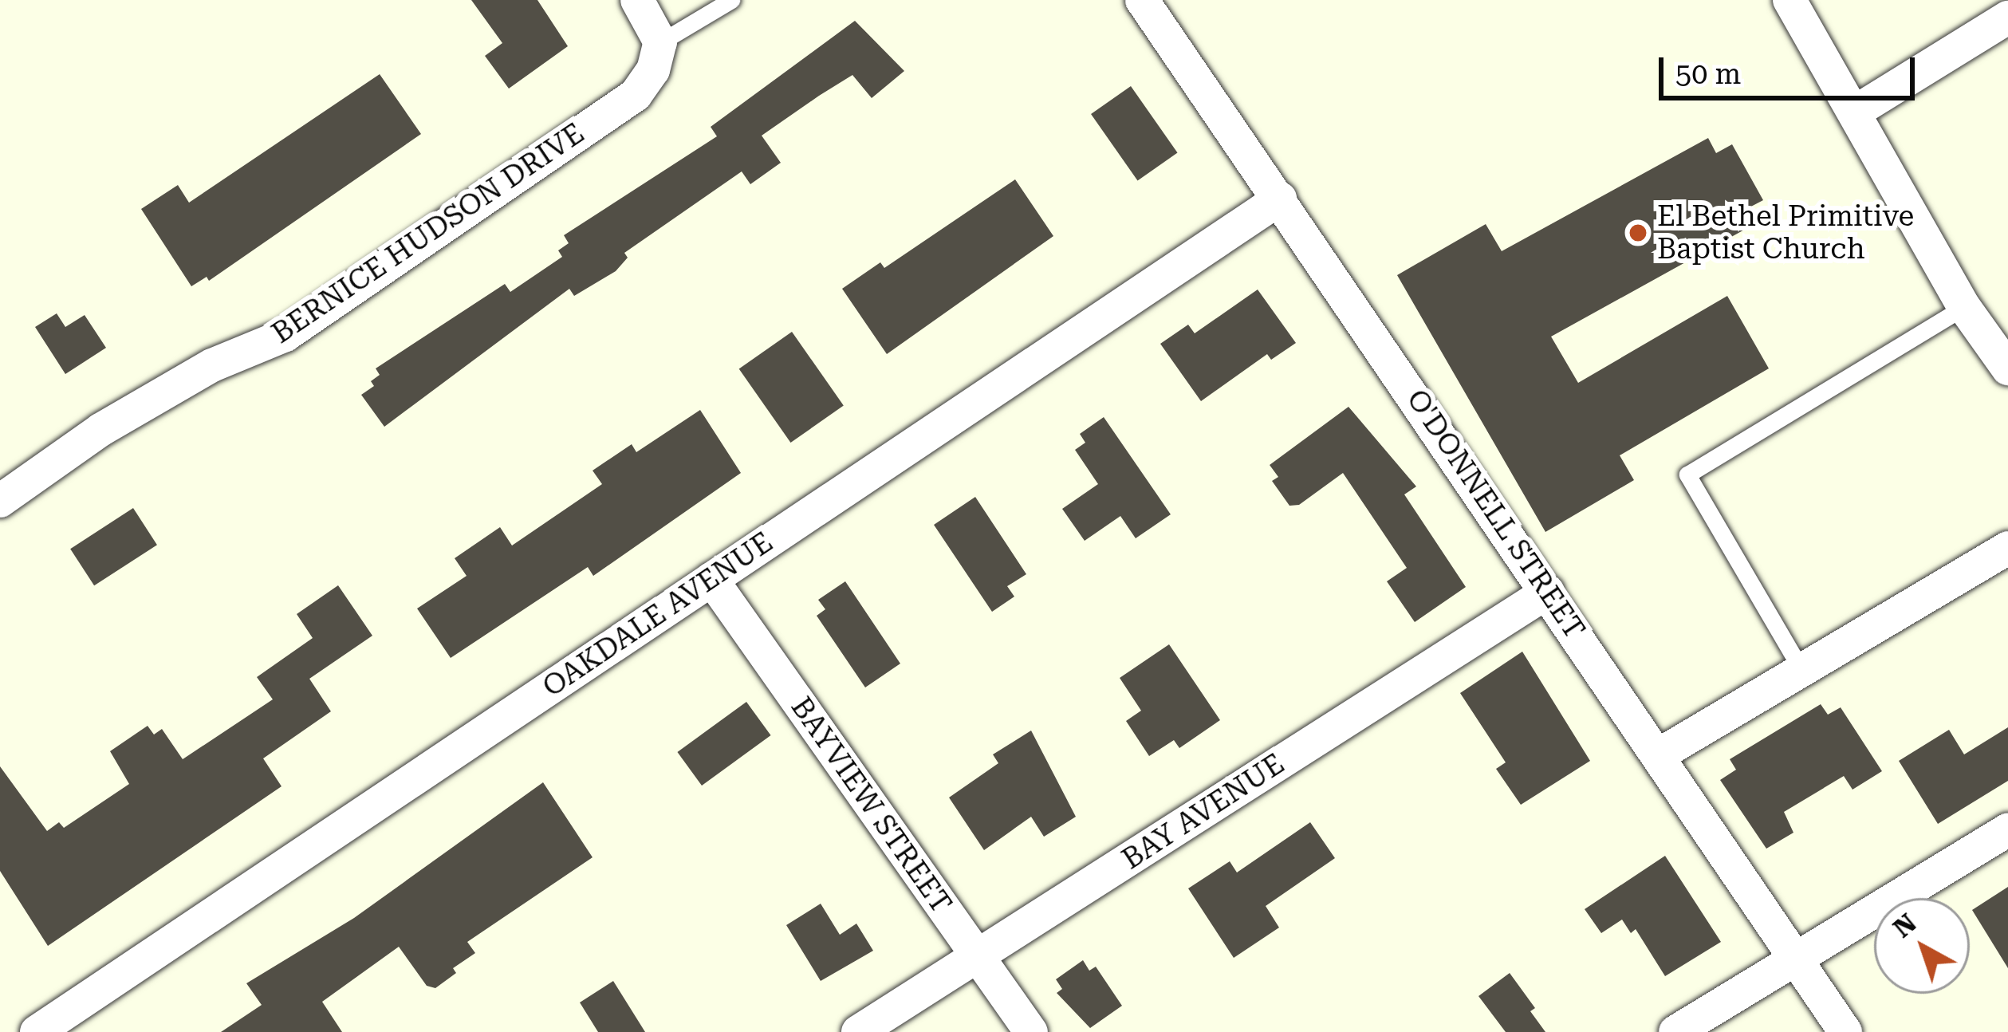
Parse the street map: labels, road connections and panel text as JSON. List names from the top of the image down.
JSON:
{
  "streets": {
    "street": [
      "BERNICE HUDSON DRIVE",
      "O'DONNELL STREET",
      "OAKDALE AVENUE",
      "BAYVIEW STREET",
      "BAY AVENUE"
    ]
  },
  "crossings": [
    ["O'DONNELL STREET", "OAKDALE AVENUE"],
    ["O'DONNELL STREET", "BAY AVENUE"],
    ["OAKDALE AVENUE", "BAYVIEW STREET"],
    ["BAYVIEW STREET", "BAY AVENUE"]
  ],
  "places": ["El Bethel Primitive Baptist Church"],
  "scale_bar": "50 m",
  "north": "top left"
}
